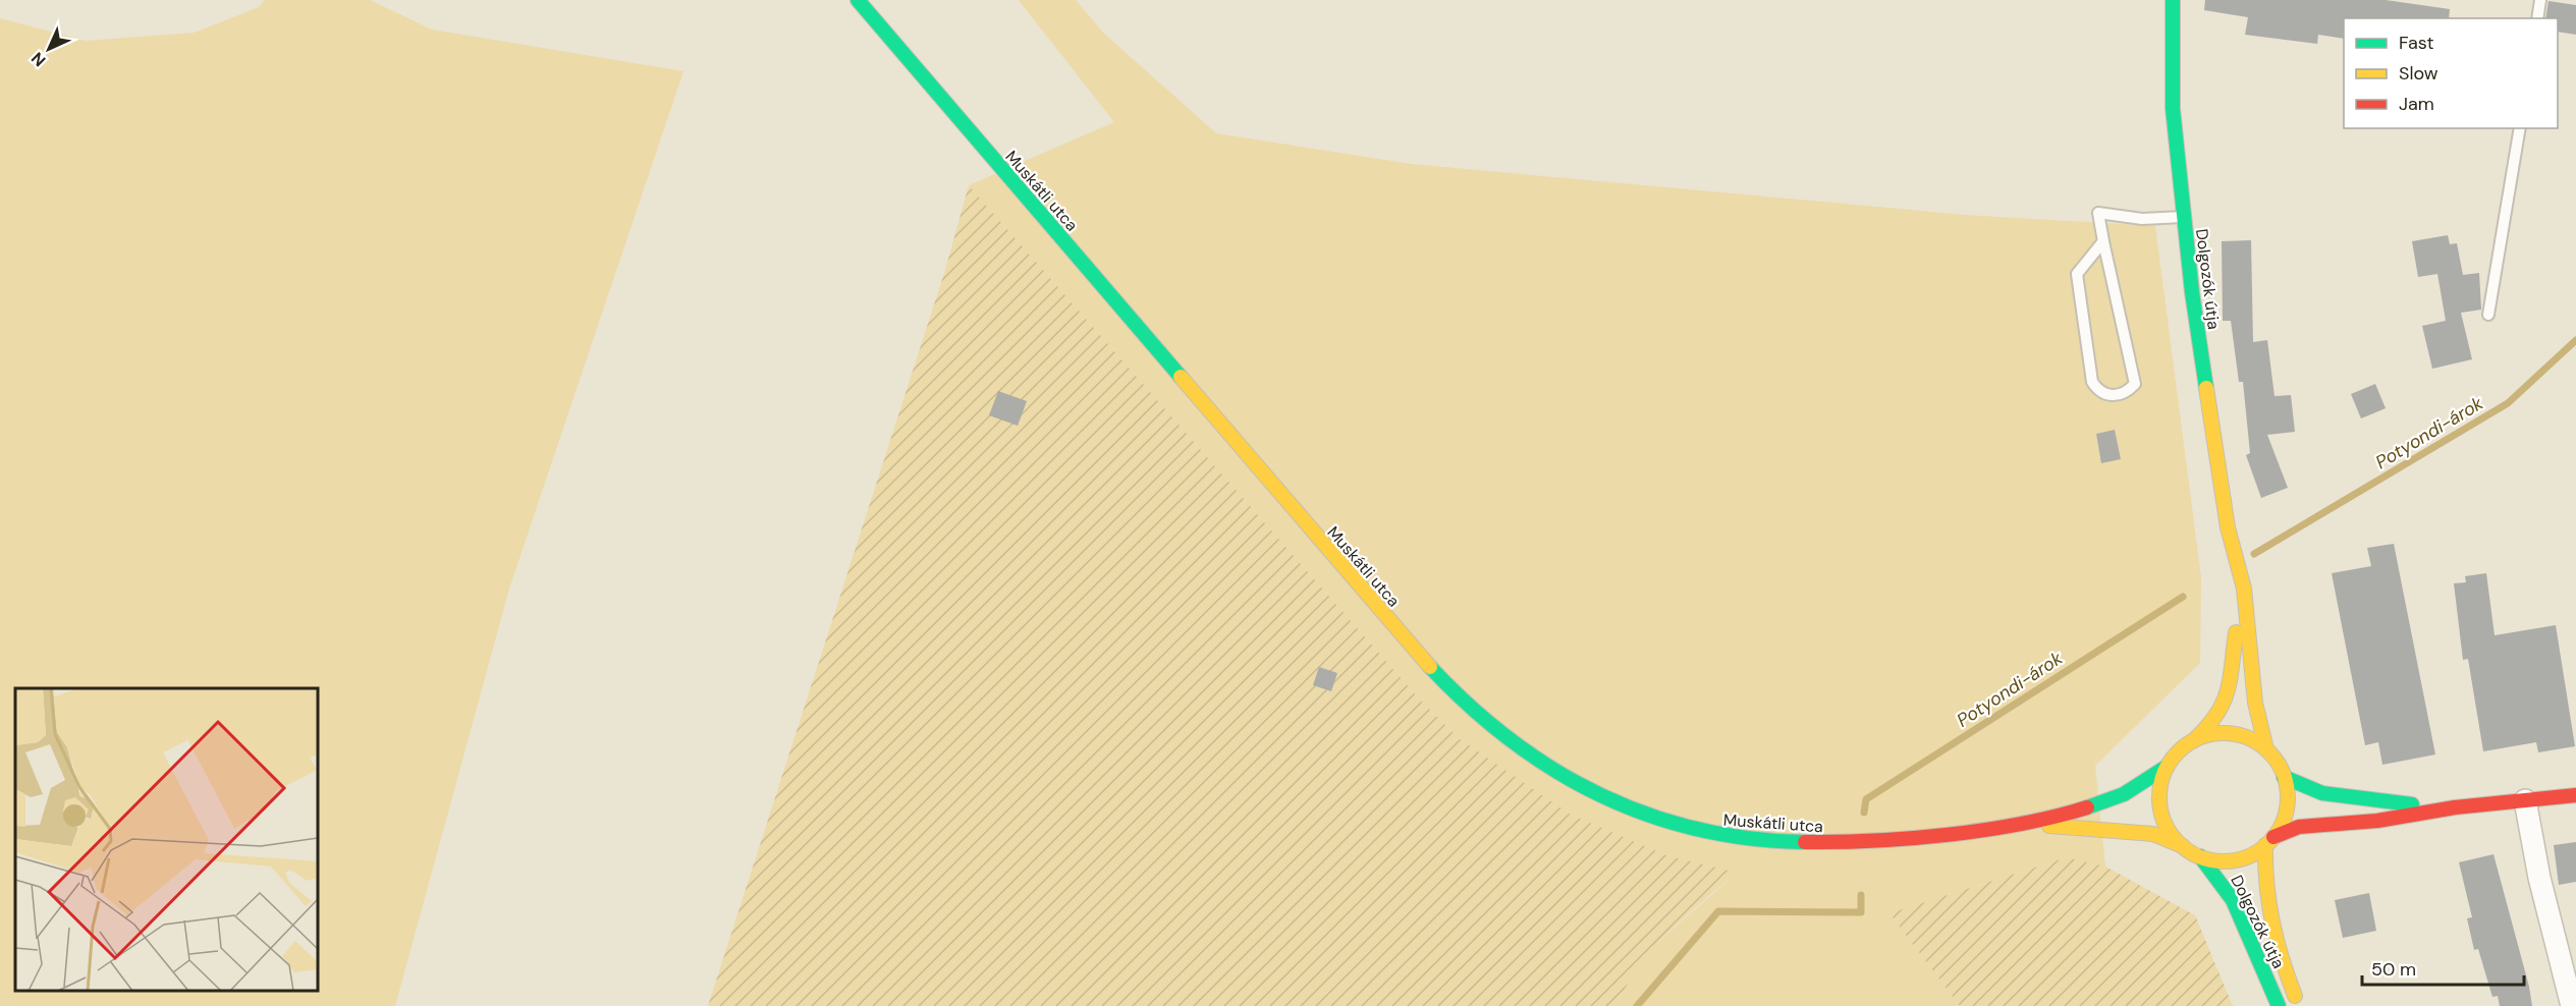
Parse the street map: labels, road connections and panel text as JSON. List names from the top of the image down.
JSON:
{
  "streets": {
    "main road": ["Muskátli utca", "Dolgozók útja"]
  },
  "crossings": [
    ["Muskátli utca", "Dolgozók útja"]
  ],
  "water": ["Potyondi-árok"],
  "legend": ["Fast", "Slow", "Jam"],
  "scale_bar": "50 m",
  "north": "bottom left"
}
